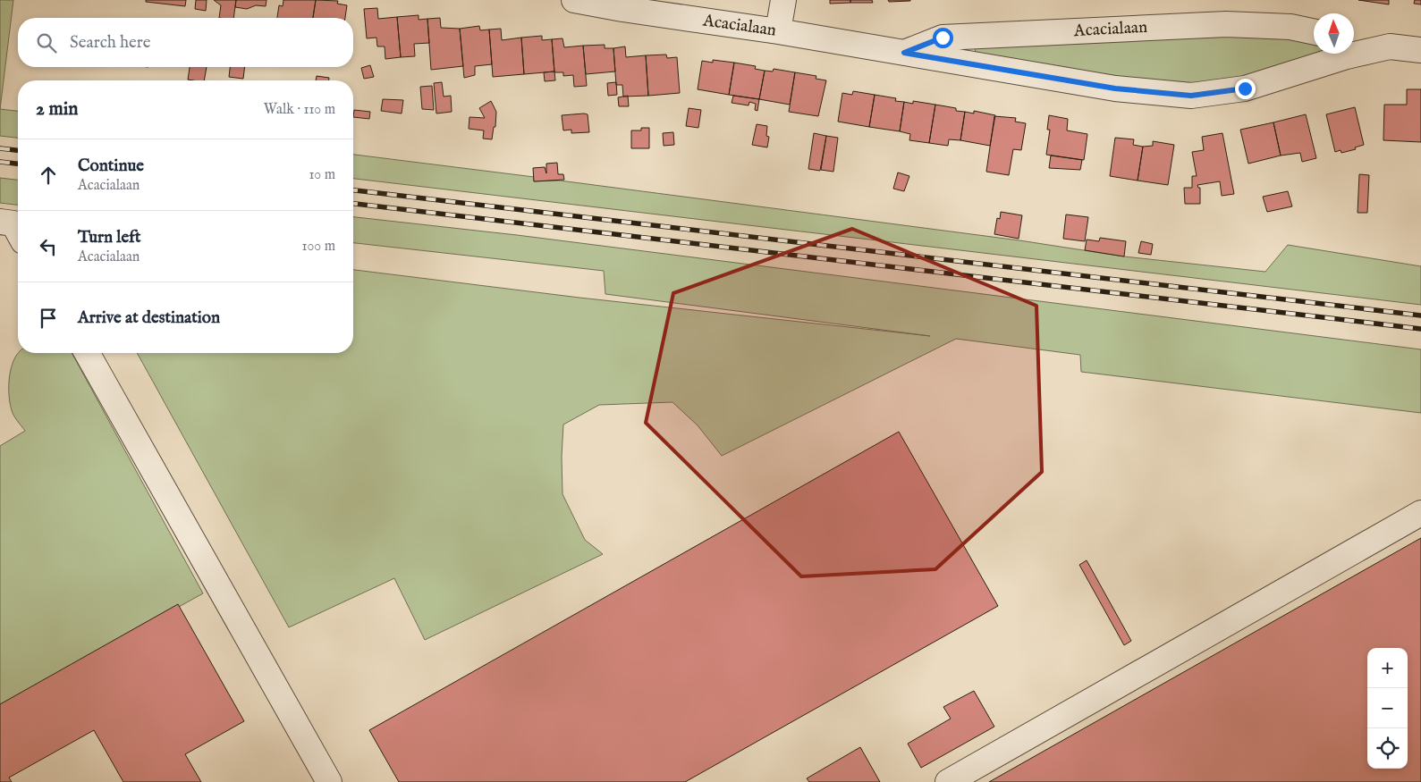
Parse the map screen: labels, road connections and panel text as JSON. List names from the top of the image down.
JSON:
{
  "streets": {
    "street": ["Acacialaan"]
  },
  "north": "top",
  "page": {
    "search": "Search here",
    "heading": ["2 min", "Walk · 110 m"],
    "list": [
      ["Continue", "Acacialaan", "10 m"],
      ["Turn left", "Acacialaan", "100 m"],
      "Arrive at destination"
    ],
    "map_buttons": ["+", "−"]
  }
}
